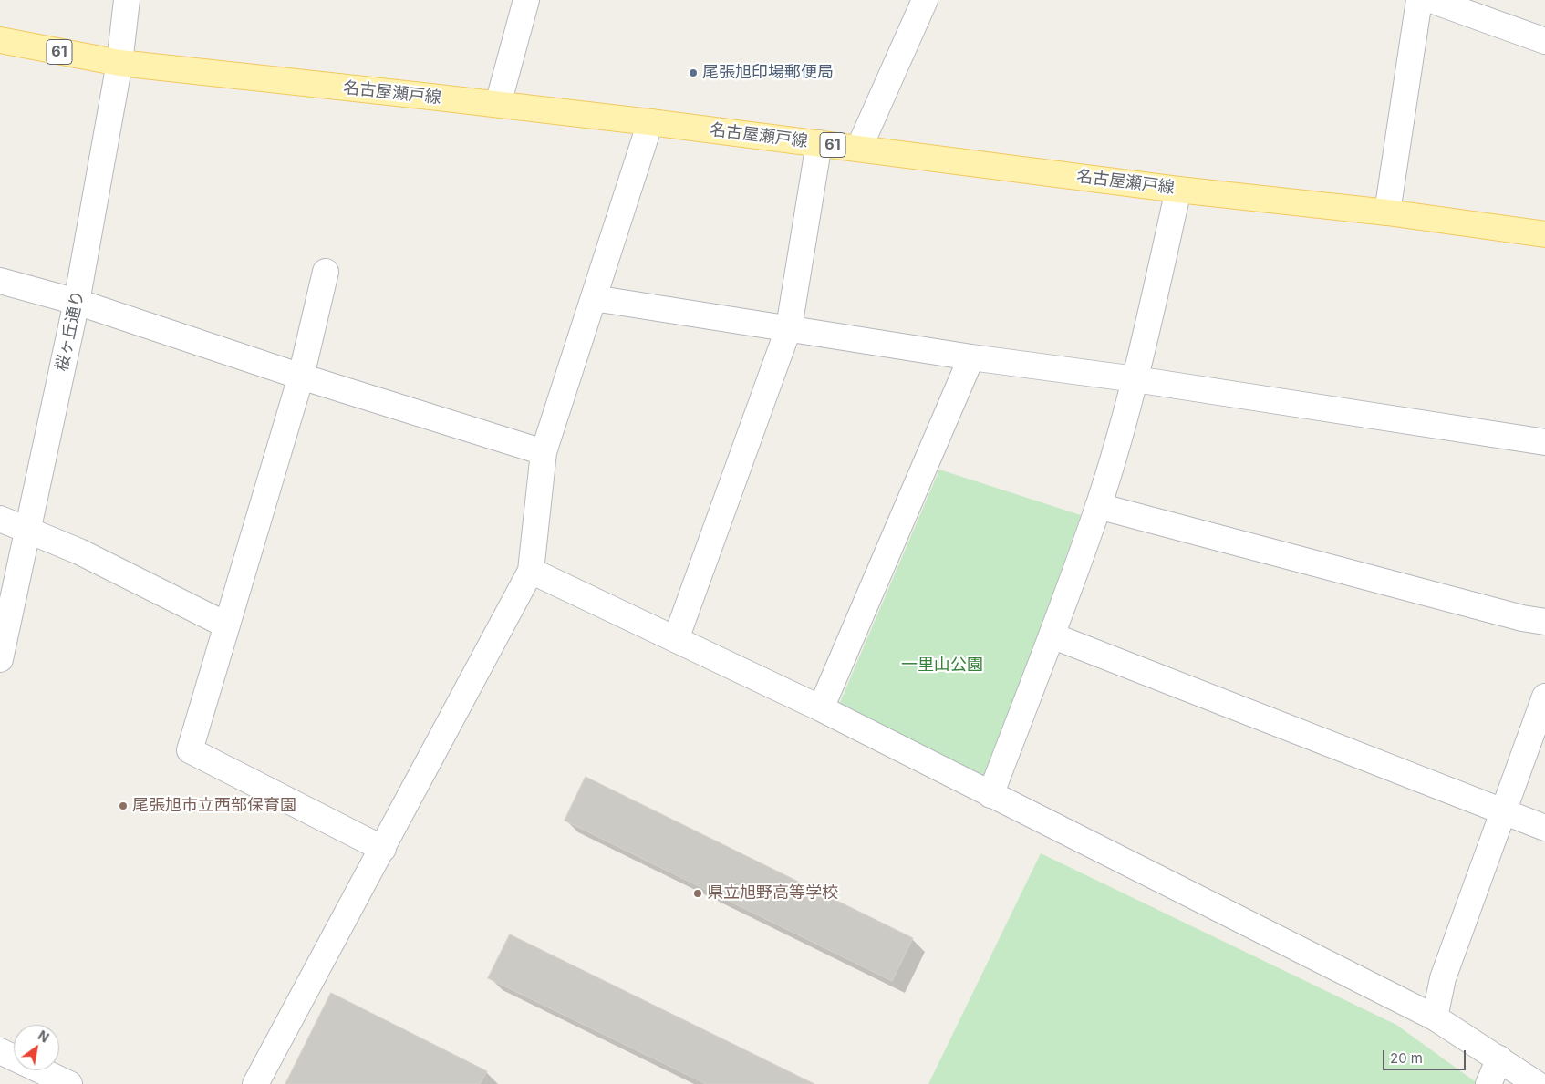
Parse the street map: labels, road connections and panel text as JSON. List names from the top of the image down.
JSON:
{
  "streets": {
    "main road": ["61", "名古屋瀬戸線"],
    "street": ["桜ヶ丘通り"]
  },
  "crossings": [
    ["名古屋瀬戸線", "桜ヶ丘通り"]
  ],
  "parks": ["一里山公園"],
  "places": ["尾張旭印場郵便局", "尾張旭市立西部保育園", "県立旭野高等学校"],
  "scale_bar": "20 m",
  "north": "top right"
}
